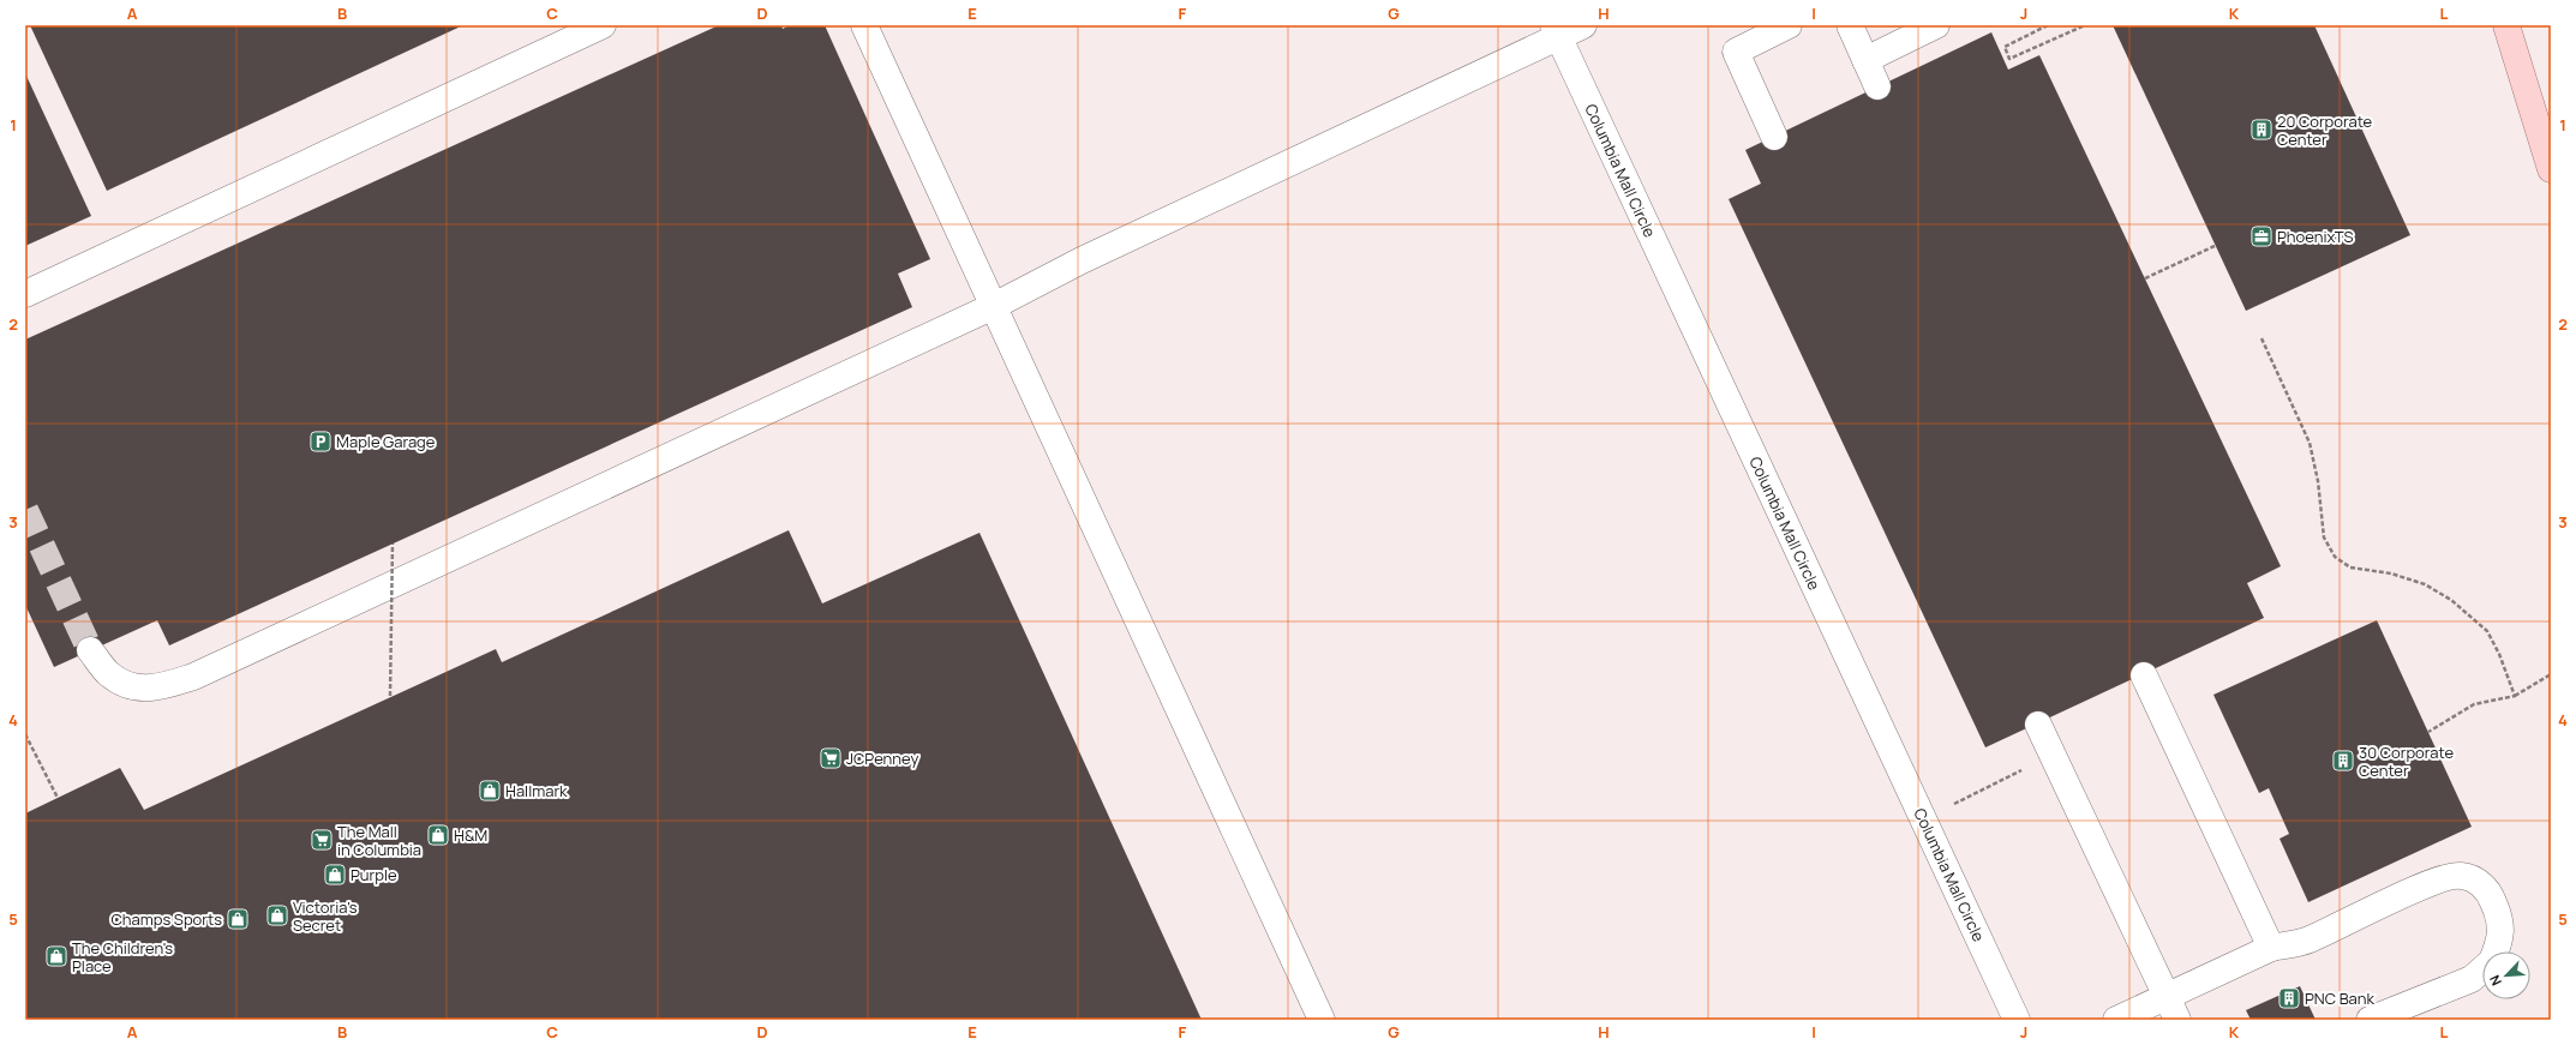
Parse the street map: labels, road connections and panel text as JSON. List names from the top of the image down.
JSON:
{
  "streets": {
    "street": ["Columbia Mall Circle"]
  },
  "places": {
    "building": ["20 Corporate Center", "30 Corporate Center", "PNC Bank"],
    "office": ["PhoenixTS"],
    "parking": ["Maple Garage"],
    "supermarket": ["JCPenney", "The Mall in Columbia"],
    "shop": [
      "Hallmark",
      "H&M",
      "Purple",
      "Victoria's Secret",
      "Champs Sports",
      "The Children's Place"
    ]
  },
  "north": "bottom left",
  "grid": {
    "columns": [
      "A",
      "B",
      "C",
      "D",
      "E",
      "F",
      "G",
      "H",
      "I",
      "J",
      "K",
      "L"
    ],
    "rows": [
      "1",
      "2",
      "3",
      "4",
      "5"
    ]
  }
}
